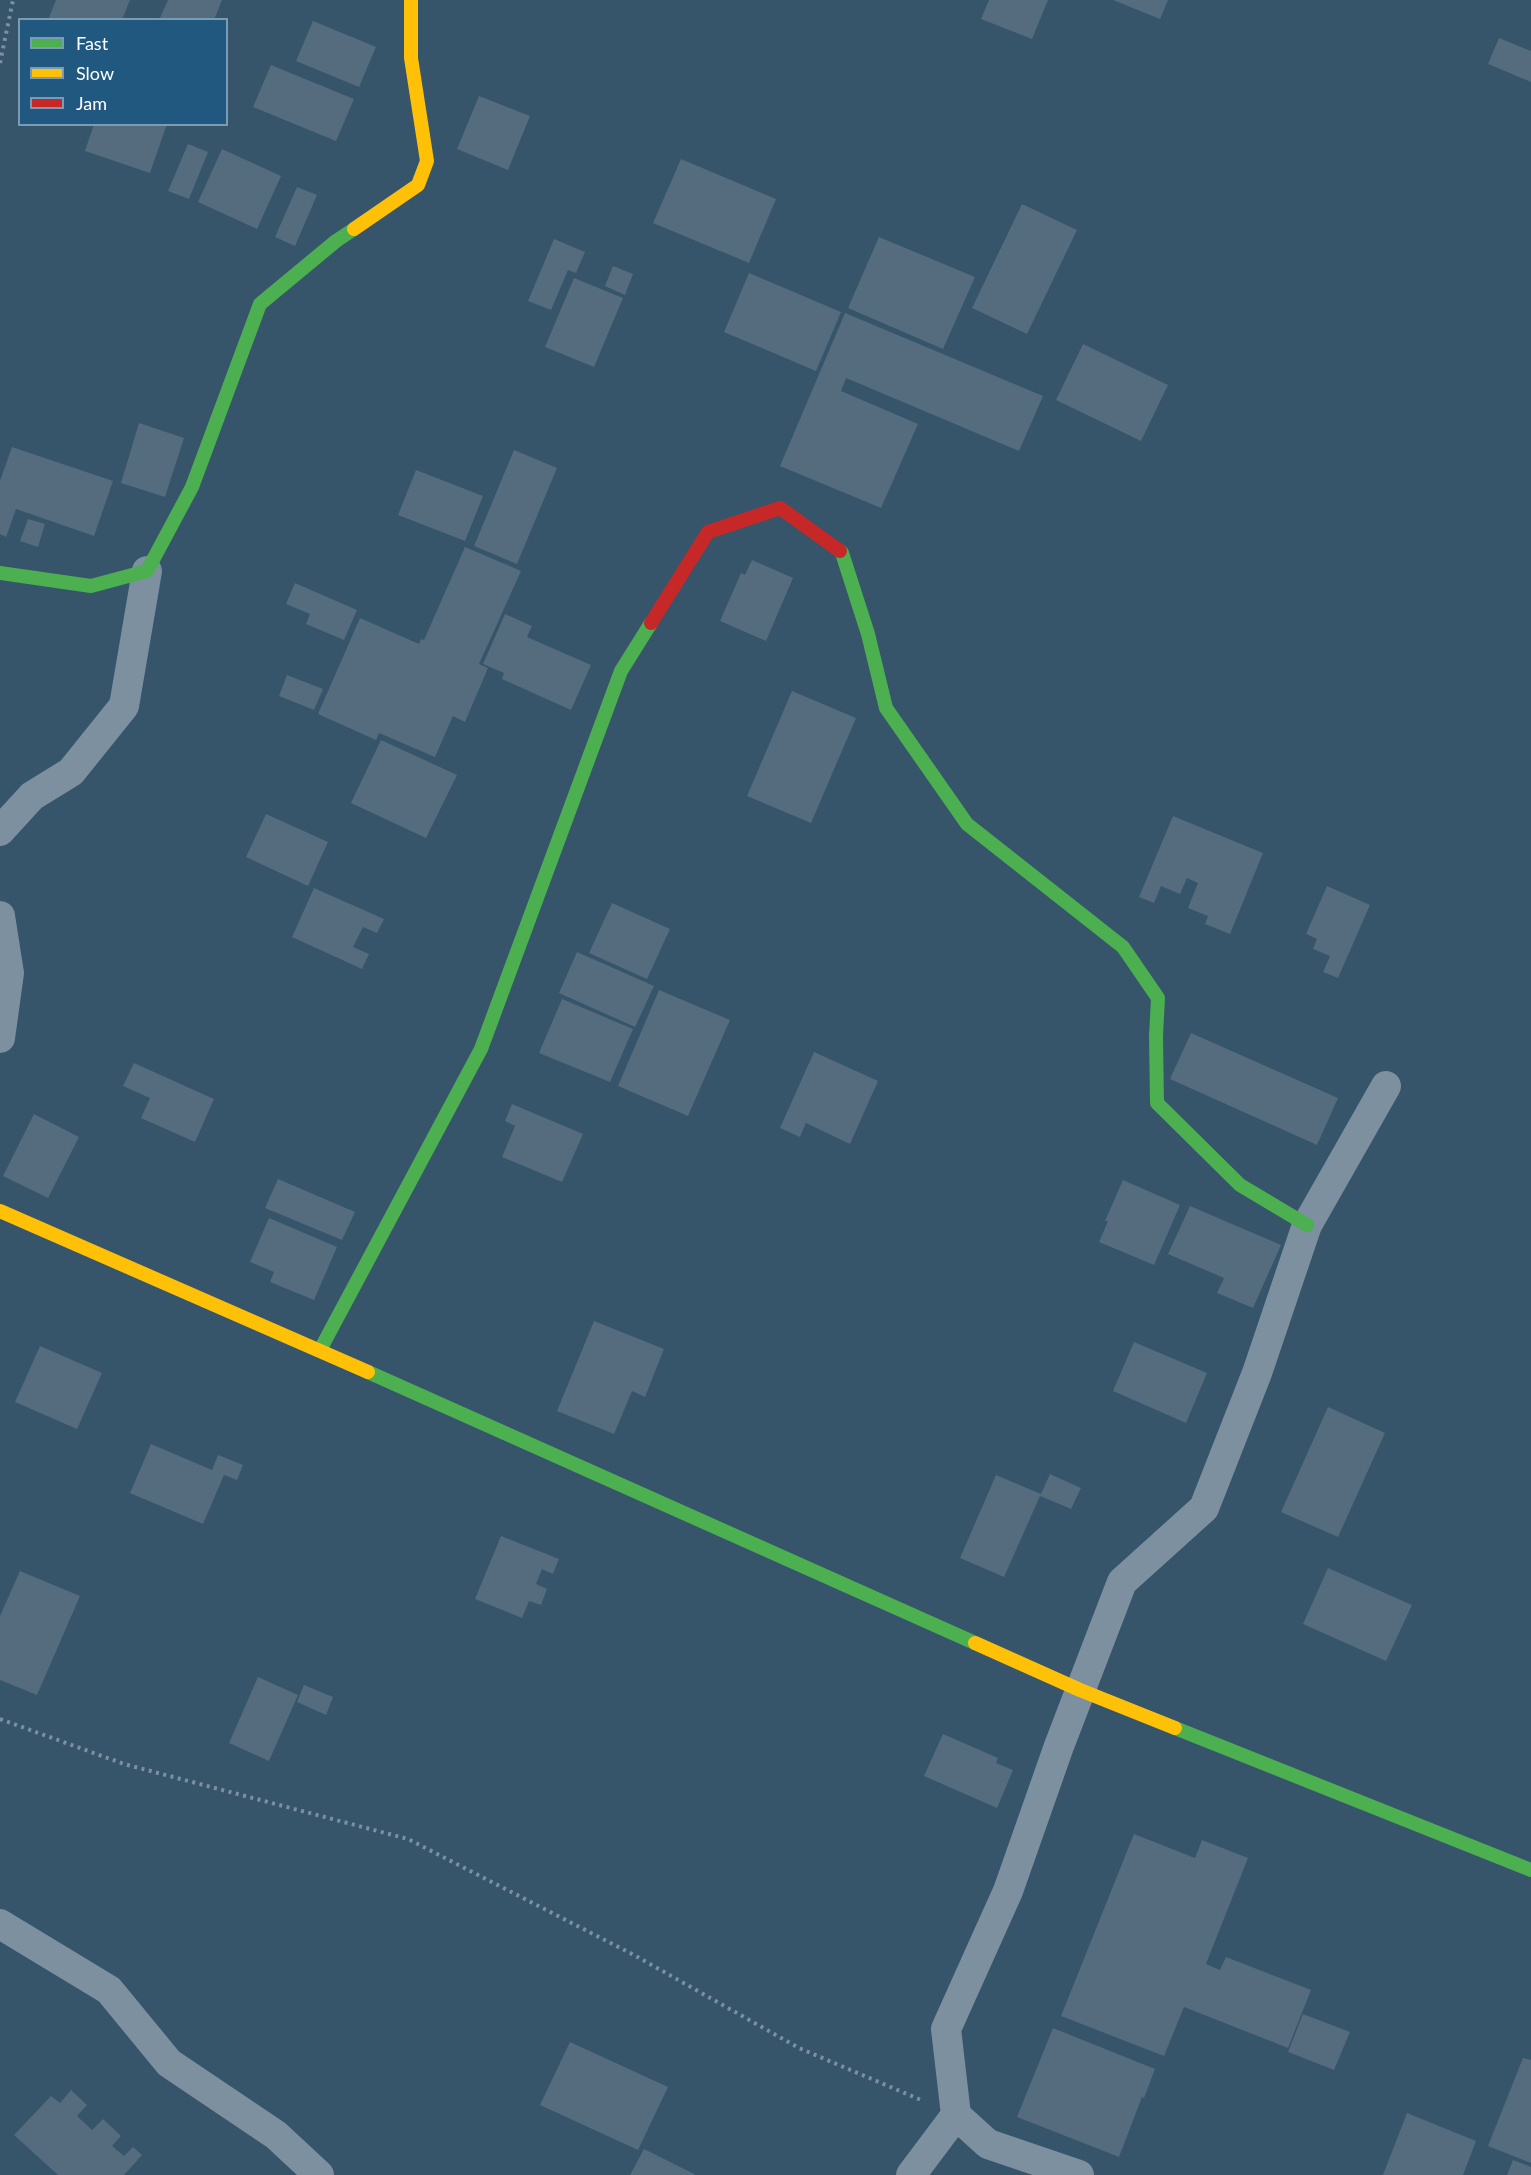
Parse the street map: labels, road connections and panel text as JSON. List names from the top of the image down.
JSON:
{
  "legend": ["Fast", "Slow", "Jam"]
}
